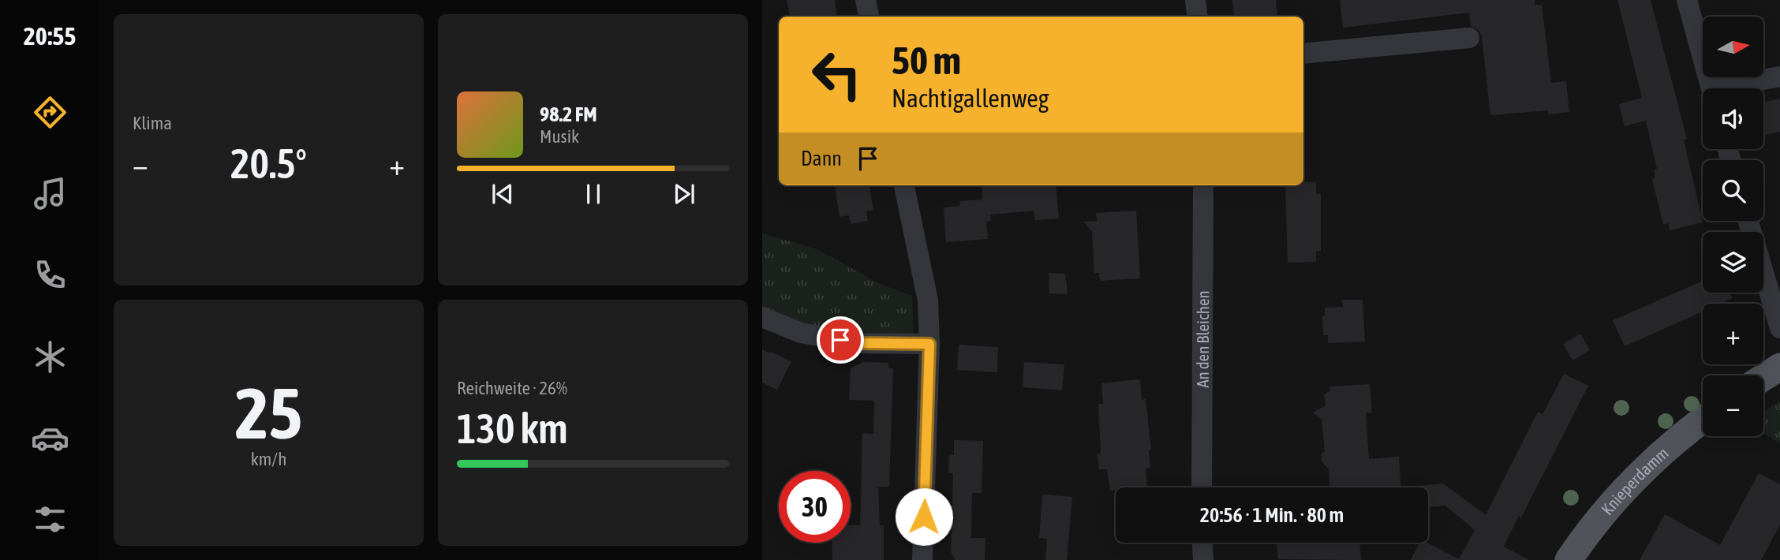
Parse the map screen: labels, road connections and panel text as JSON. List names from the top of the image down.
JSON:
{
  "streets": {
    "main road": ["Knieperdamm"],
    "street": ["An den Bleichen"]
  },
  "north": "right",
  "page": {
    "tabs": "20:55",
    "tile": [
      "Klima",
      ["25", "km/h"],
      ["Reichweite · 26%", "130 km"]
    ],
    "map_buttons": ["+", "−"],
    "turn": ["50 m", "Nachtigallenweg"],
    "song": ["98.2 FM", "Musik"],
    "then": "Dann",
    "heat": ["−", "20.5°", "+"],
    "limit": "30",
    "trip": "20:56 · 1 Min. · 80 m"
  }
}
